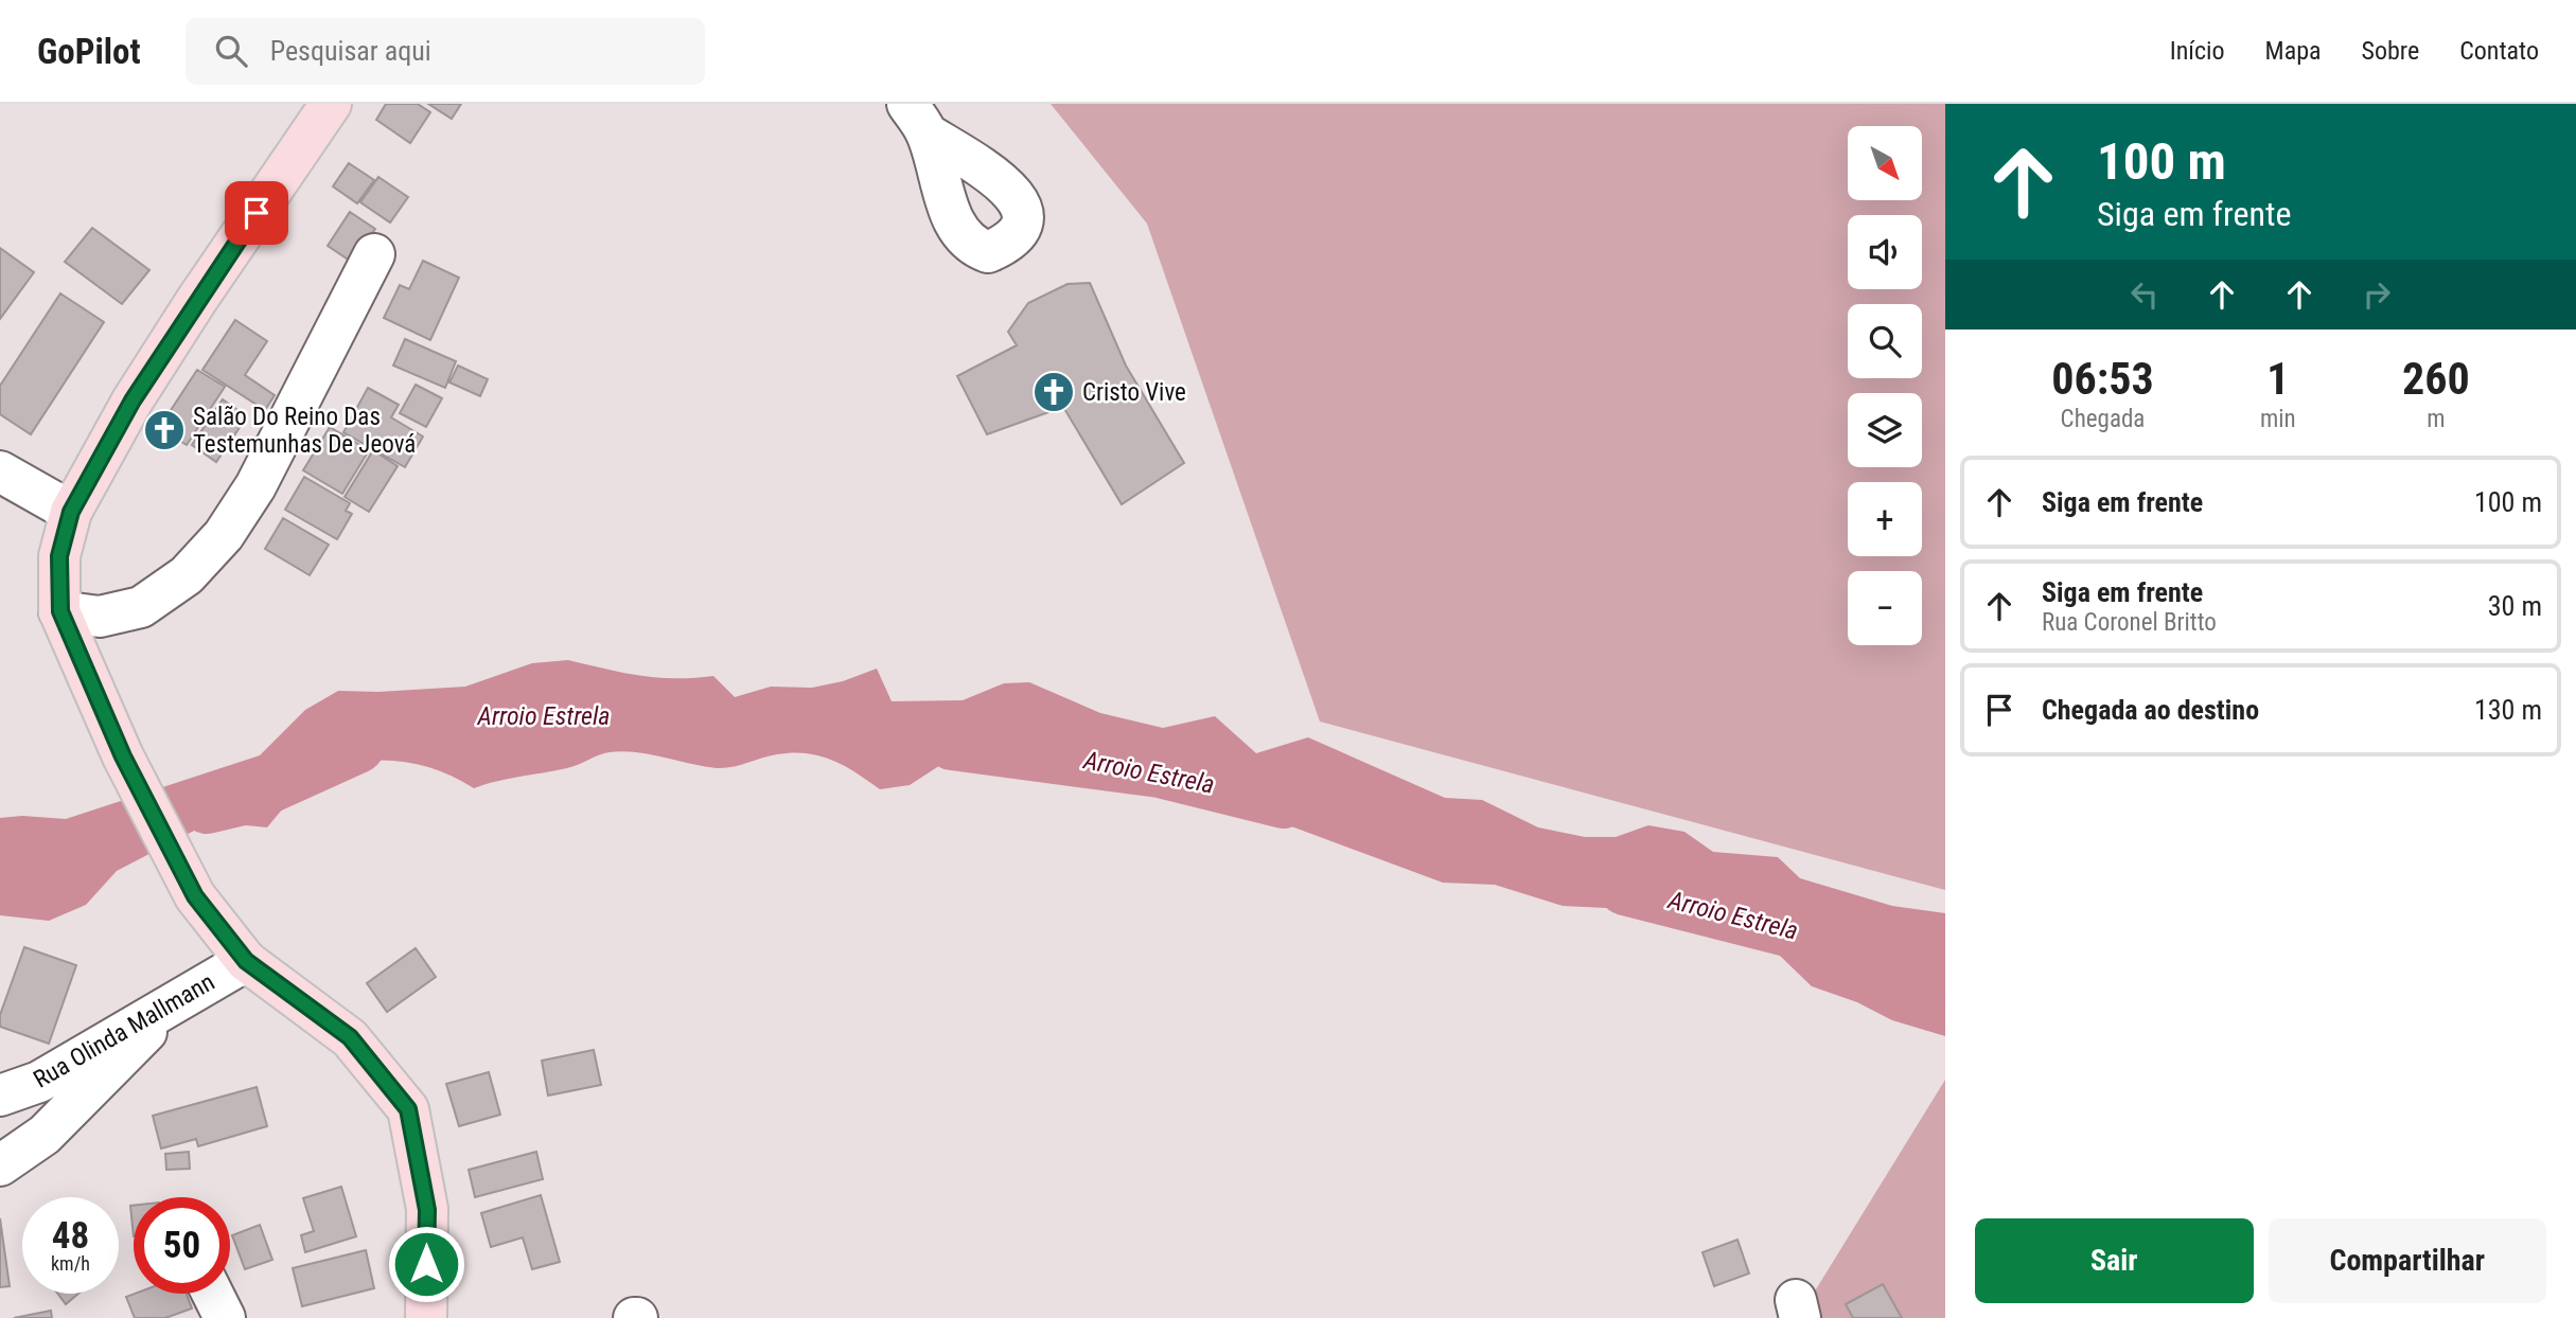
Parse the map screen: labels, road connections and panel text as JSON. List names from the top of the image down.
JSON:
{
  "streets": {
    "street": ["Rua Olinda Mallmann"]
  },
  "water": ["Arroio Estrela"],
  "places": {
    "church": ["Cristo Vive", "Salão Do Reino Das Testemunhas De Jeová"]
  },
  "north": "bottom right",
  "page": {
    "header": "GoPilot",
    "search": "Pesquisar aqui",
    "nav": [
      "Início",
      "Mapa",
      "Sobre",
      "Contato"
    ],
    "turn": ["100 m", "Siga em frente"],
    "map_buttons": ["+", "−"],
    "eta": [
      "06:53",
      "Chegada",
      "1",
      "min",
      "260",
      "m"
    ],
    "list": [
      {
        "name": "Siga em frente",
        "value": "100 m"
      },
      {
        "name": "Siga em frente",
        "note": "Rua Coronel Britto",
        "value": "30 m"
      },
      {
        "name": "Chegada ao destino",
        "value": "130 m"
      }
    ],
    "speed": "48 km/h",
    "limit": "50",
    "buttons": ["Sair", "Compartilhar"]
  }
}
